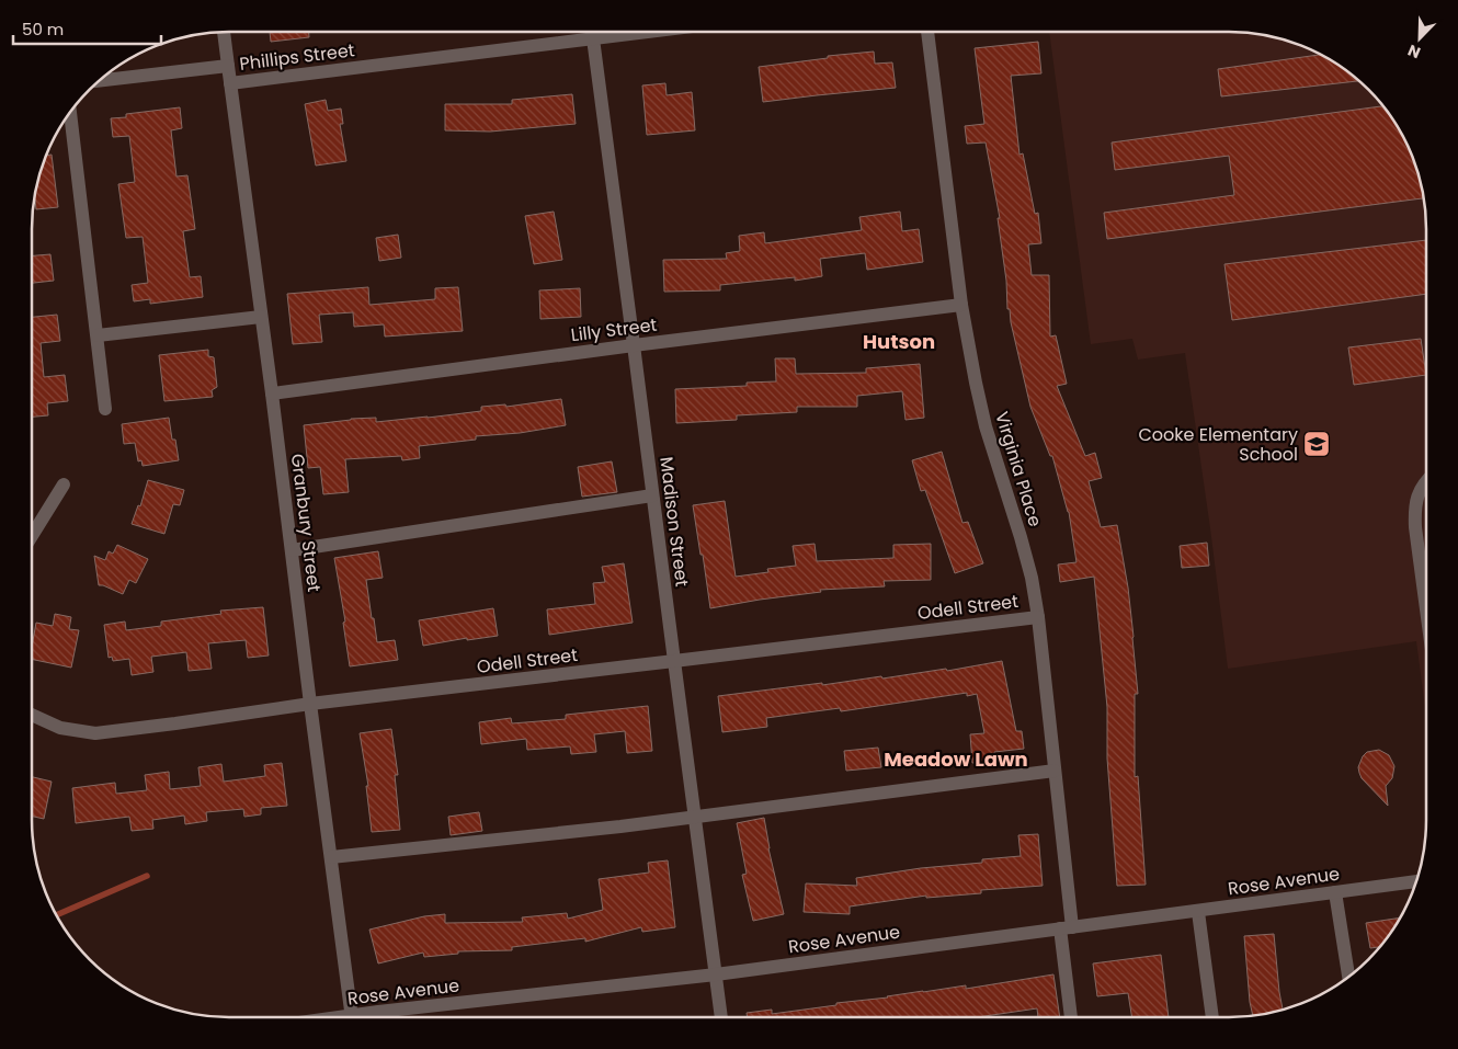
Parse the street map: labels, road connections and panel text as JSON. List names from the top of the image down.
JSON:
{
  "streets": {
    "street": [
      "Phillips Street",
      "Lilly Street",
      "Virginia Place",
      "Madison Street",
      "Granbury Street",
      "Odell Street",
      "Rose Avenue"
    ]
  },
  "crossings": [
    ["Phillips Street", "Madison Street"],
    ["Phillips Street", "Granbury Street"],
    ["Lilly Street", "Virginia Place"],
    ["Lilly Street", "Madison Street"],
    ["Lilly Street", "Granbury Street"],
    ["Virginia Place", "Odell Street"],
    ["Virginia Place", "Rose Avenue"],
    ["Madison Street", "Odell Street"],
    ["Madison Street", "Rose Avenue"],
    ["Granbury Street", "Odell Street"]
  ],
  "districts": ["Hutson", "Meadow Lawn"],
  "places": {
    "school or university": ["Cooke Elementary School"]
  },
  "scale_bar": "50 m",
  "north": "bottom left"
}
